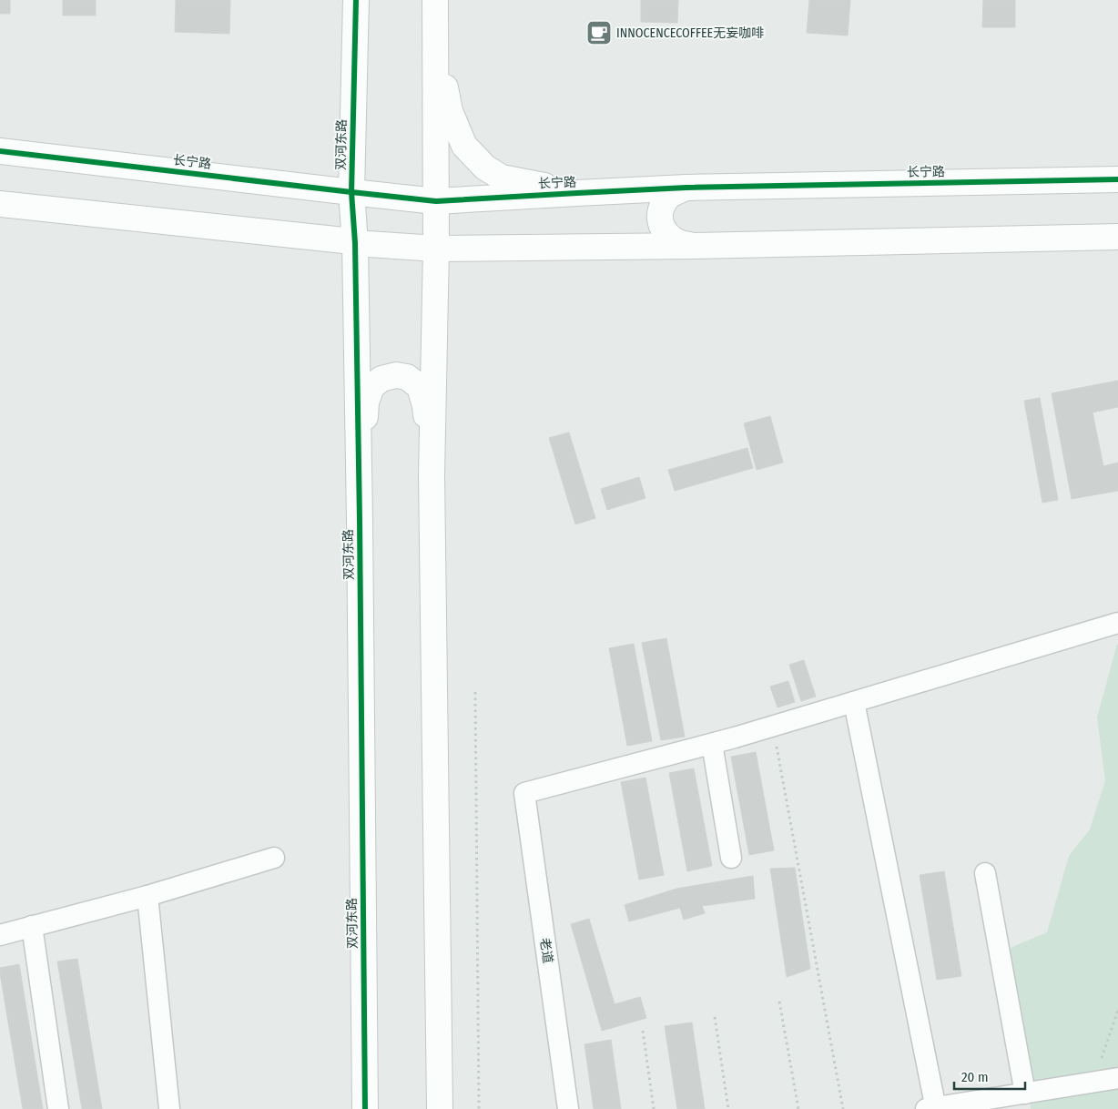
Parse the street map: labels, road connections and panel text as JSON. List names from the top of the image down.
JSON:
{
  "streets": {
    "street": ["双河东路", "长宁路", "老道"]
  },
  "crossings": [
    ["双河东路", "长宁路"]
  ],
  "places": {
    "cafe": ["INNOCENCECOFFEE无妄咖啡"]
  },
  "scale_bar": "20 m"
}
